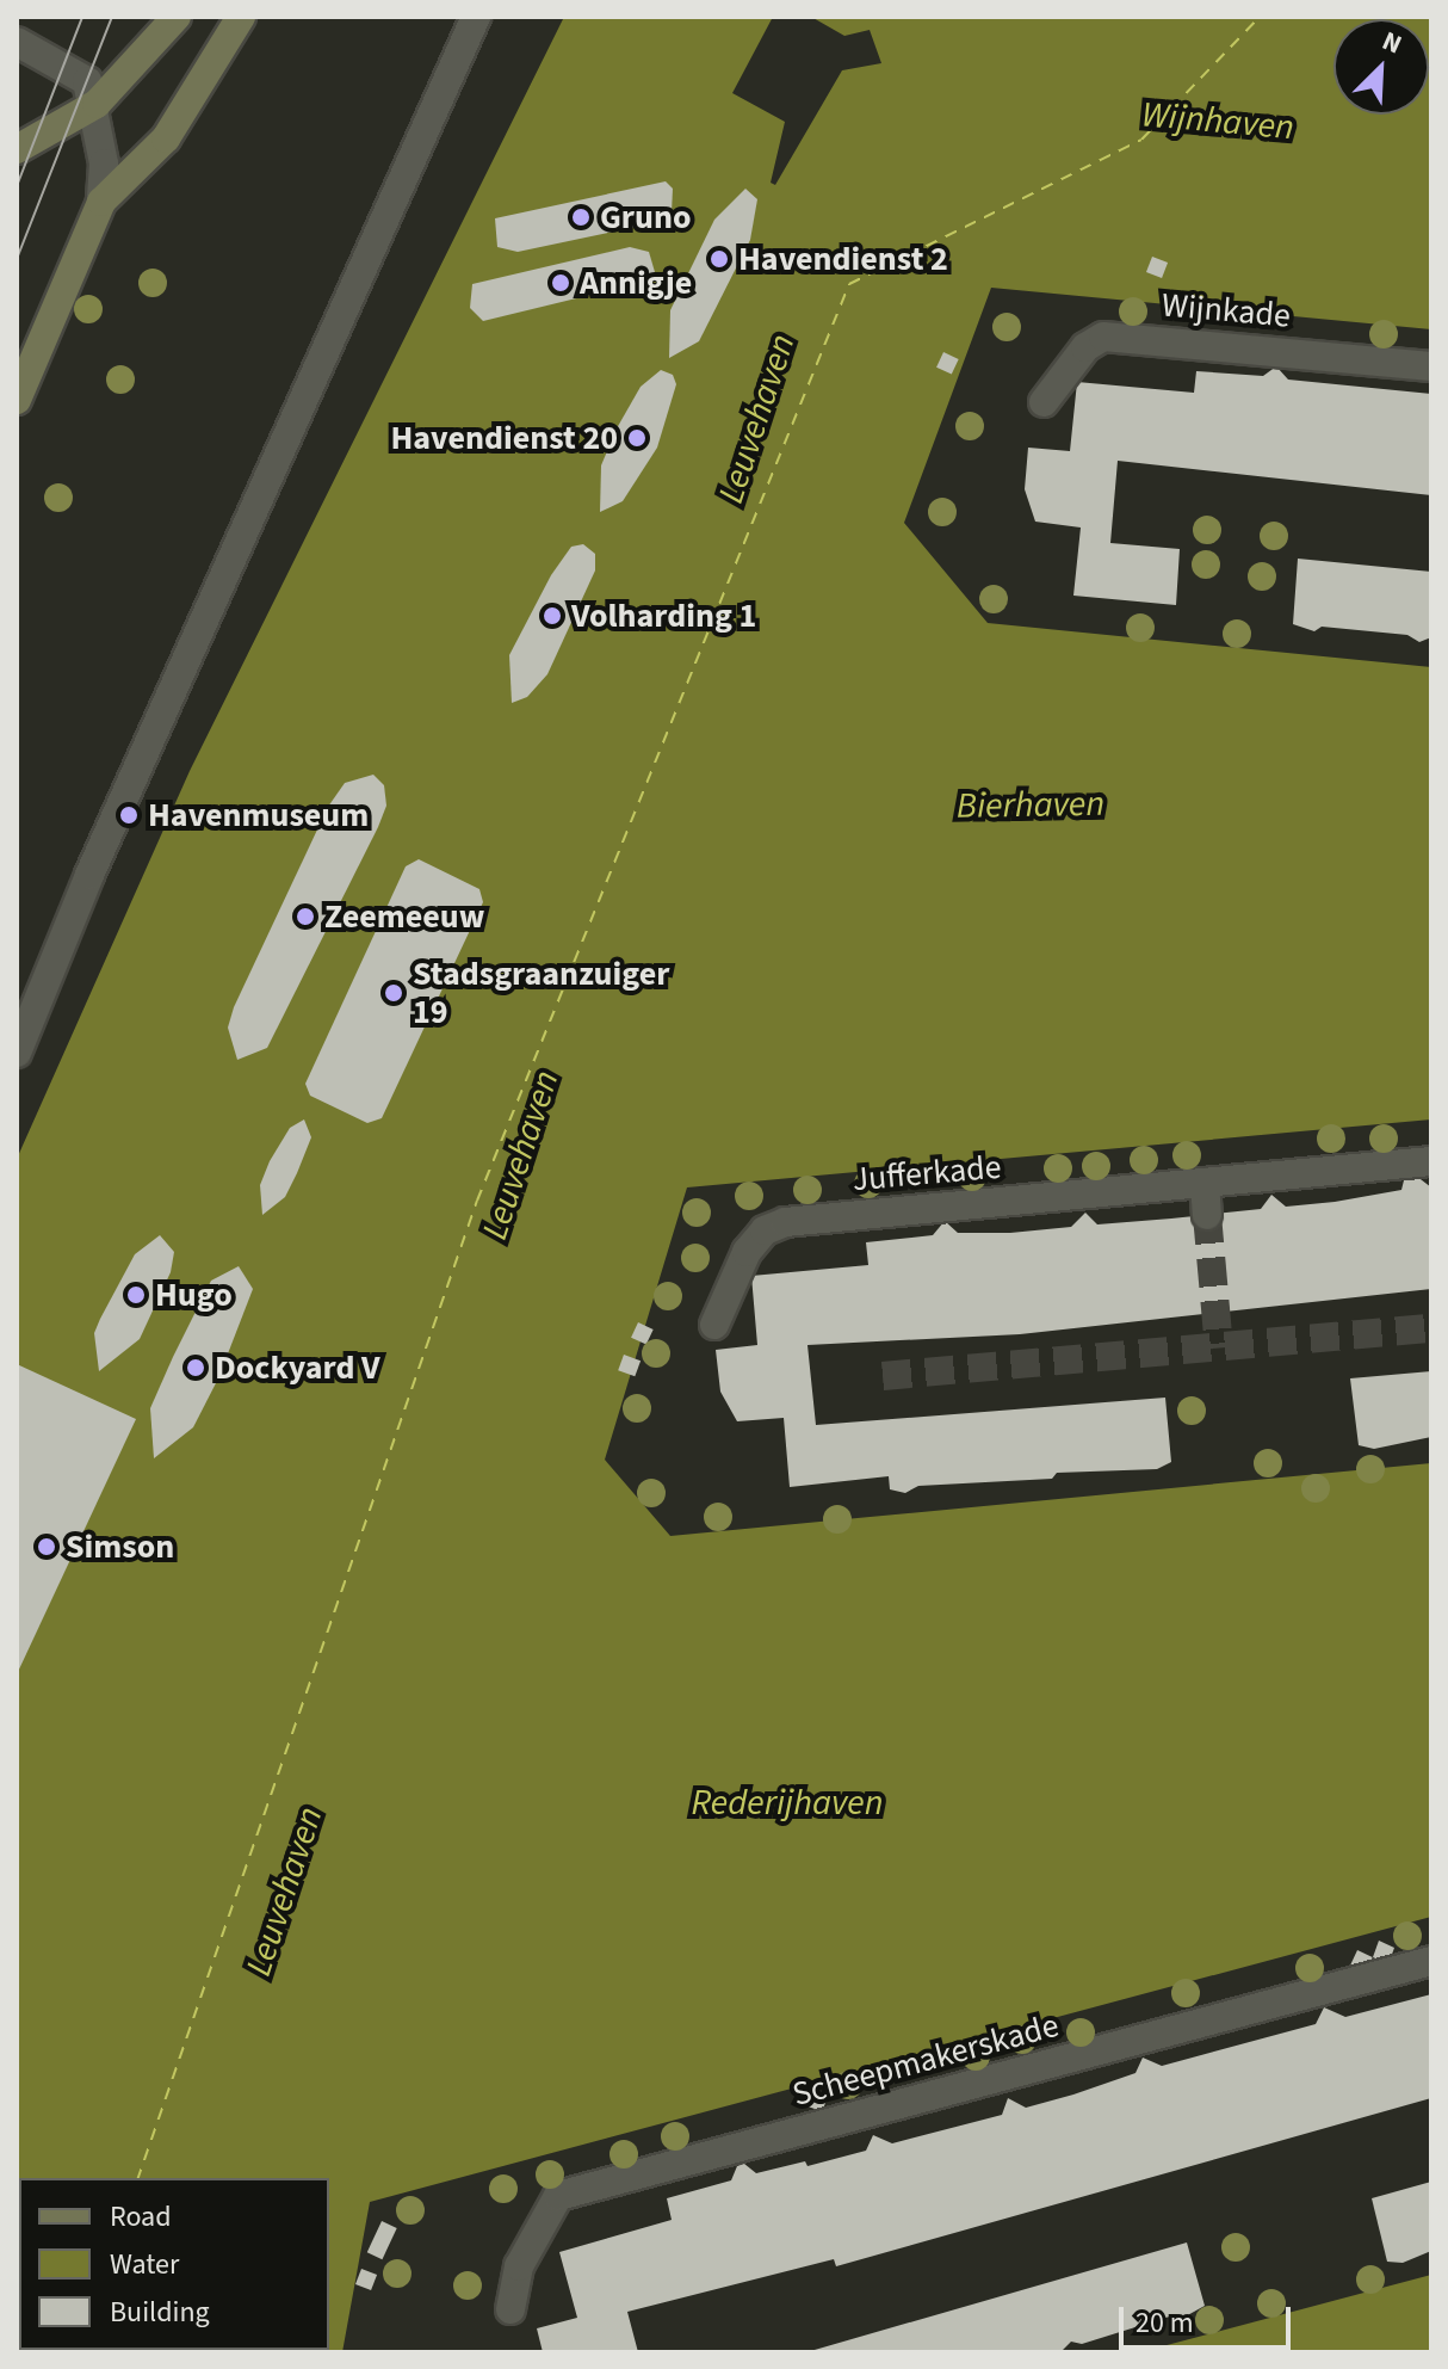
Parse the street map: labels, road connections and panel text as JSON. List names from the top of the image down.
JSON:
{
  "streets": {
    "street": ["Wijnkade", "Jufferkade", "Scheepmakerskade"]
  },
  "water": [
    "Wijnhaven",
    "Leuvehaven",
    "Bierhaven",
    "Rederijhaven"
  ],
  "places": [
    "Gruno",
    "Havendienst 2",
    "Annigje",
    "Havendienst 20",
    "Volharding 1",
    "Havenmuseum",
    "Zeemeeuw",
    "Stadsgraanzuiger 19",
    "Hugo",
    "Dockyard V",
    "Simson"
  ],
  "legend": ["Road", "Water", "Building"],
  "scale_bar": "20 m",
  "north": "top right"
}
